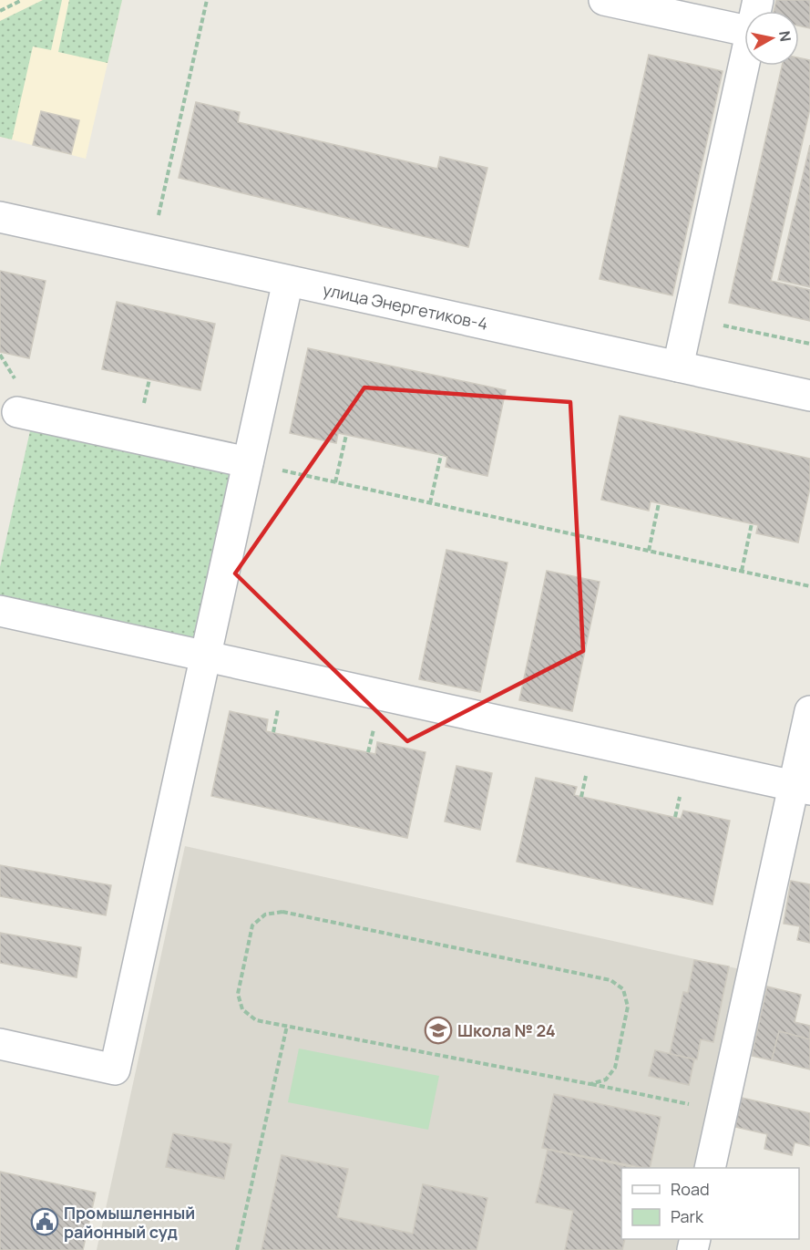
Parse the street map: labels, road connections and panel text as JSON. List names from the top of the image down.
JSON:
{
  "streets": {
    "street": ["улица Энергетиков-4"]
  },
  "places": {
    "school or university": ["Школа № 24"],
    "public building": ["Промышленный районный суд"]
  },
  "legend": ["Road", "Park"],
  "north": "right"
}
